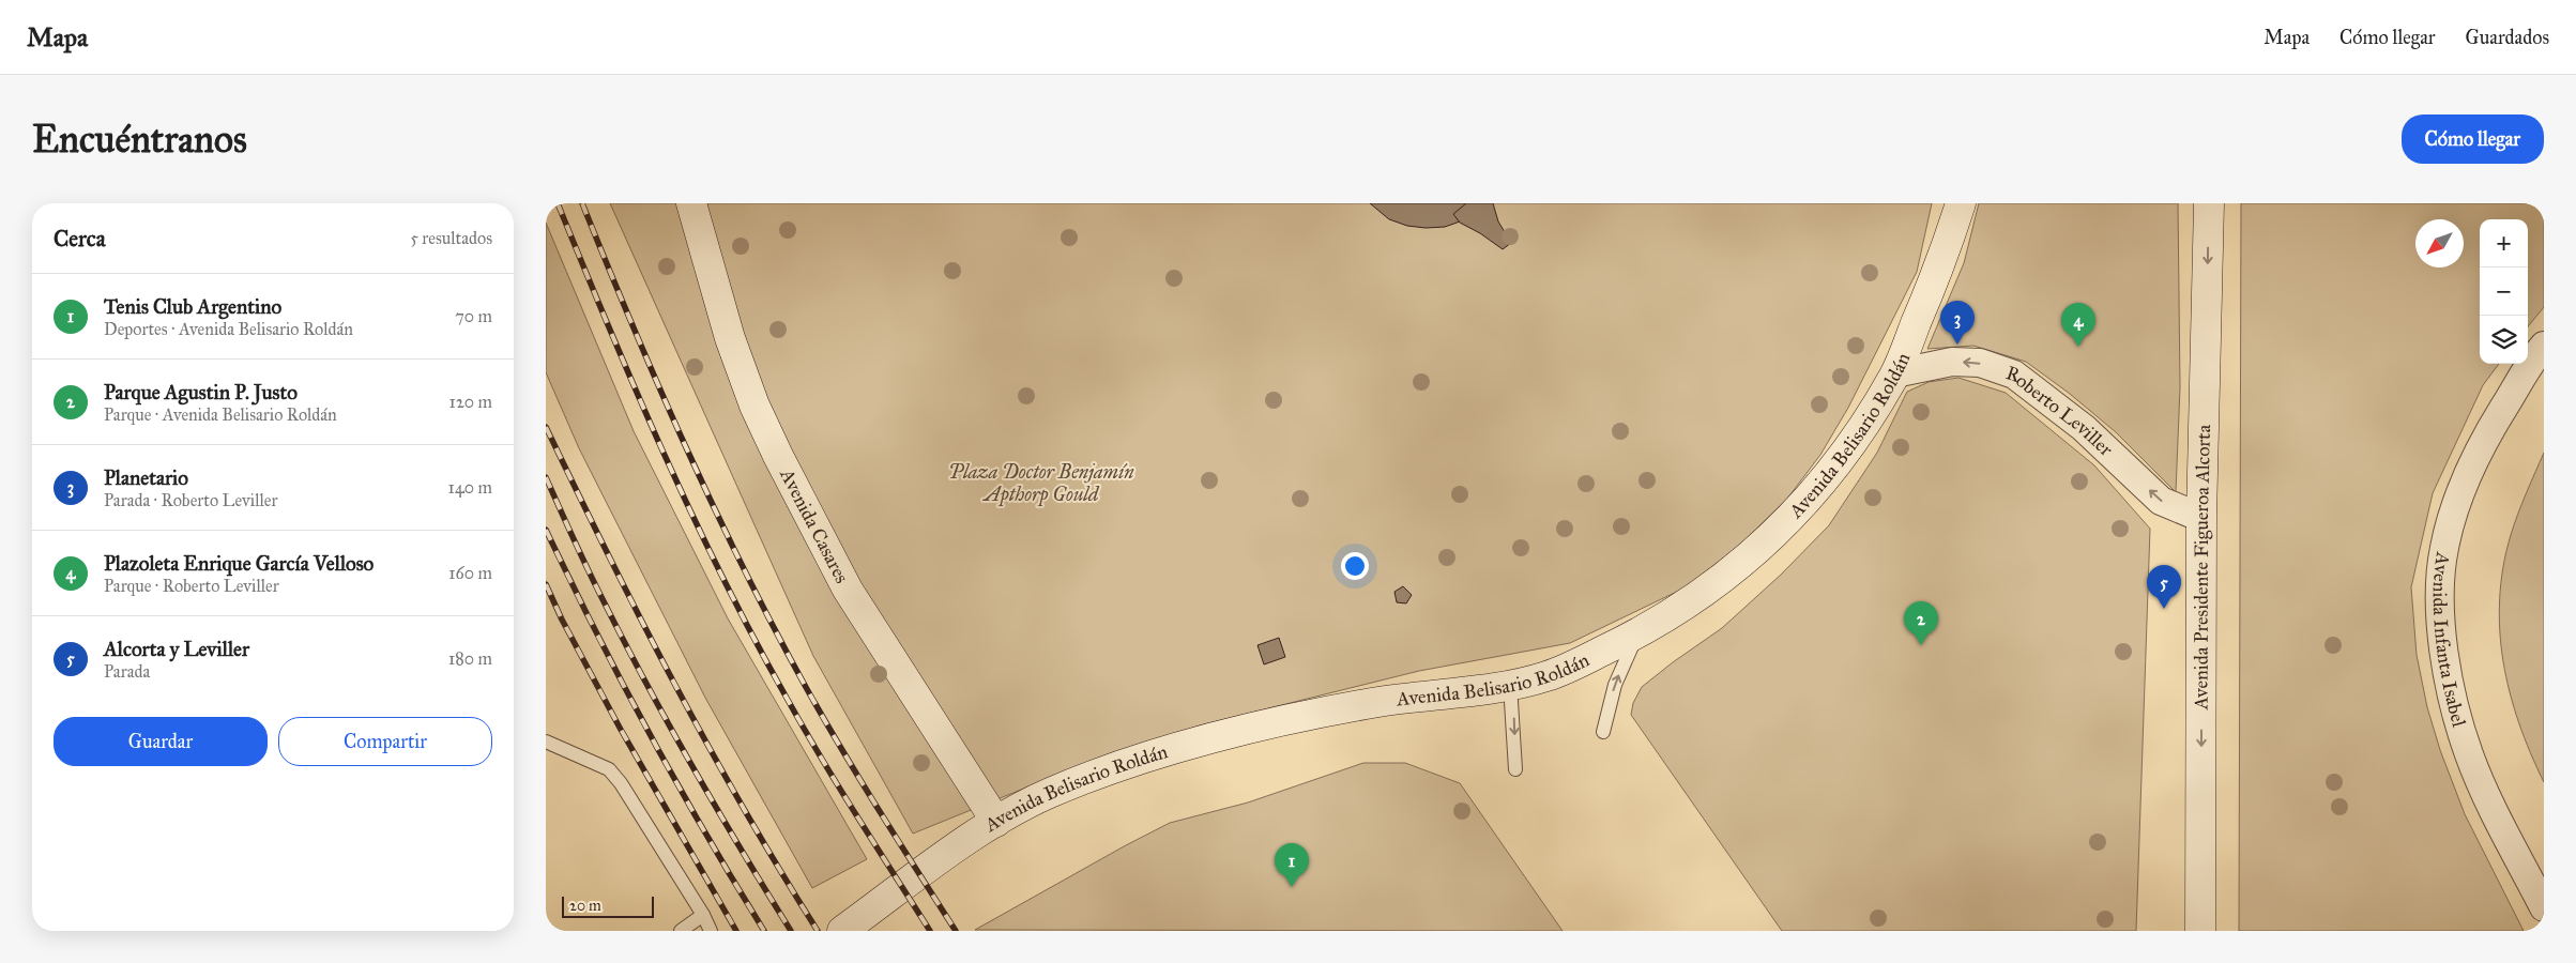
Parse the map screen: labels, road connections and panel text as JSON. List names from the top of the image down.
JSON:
{
  "streets": {
    "street": [
      "Roberto Leviller",
      "Avenida Belisario Roldán",
      "Avenida Casares",
      "Avenida Presidente Figueroa Alcorta",
      "Avenida Infanta Isabel"
    ]
  },
  "crossings": [
    ["Roberto Leviller", "Avenida Belisario Roldán"],
    ["Roberto Leviller", "Avenida Presidente Figueroa Alcorta"],
    ["Avenida Belisario Roldán", "Avenida Casares"]
  ],
  "one_way": ["Roberto Leviller", "Avenida Presidente Figueroa Alcorta"],
  "parks": ["Plaza Doctor Benjamín Apthorp Gould"],
  "scale_bar": "20 m",
  "north": "bottom left",
  "page": {
    "header": "Mapa",
    "nav": ["Mapa", "Cómo llegar", "Guardados"],
    "buttons": [
      "Cómo llegar",
      ["Guardar", "Compartir"]
    ],
    "title": "Encuéntranos",
    "heading": ["Cerca", "5 resultados"],
    "map_buttons": ["+", "−"],
    "list": [
      {
        "mark": "1",
        "name": "Tenis Club Argentino",
        "note": "Deportes · Avenida Belisario Roldán",
        "value": "70 m"
      },
      {
        "mark": "2",
        "name": "Parque Agustin P. Justo",
        "note": "Parque · Avenida Belisario Roldán",
        "value": "120 m"
      },
      {
        "mark": "3",
        "name": "Planetario",
        "note": "Parada · Roberto Leviller",
        "value": "140 m"
      },
      {
        "mark": "4",
        "name": "Plazoleta Enrique García Velloso",
        "note": "Parque · Roberto Leviller",
        "value": "160 m"
      },
      {
        "mark": "5",
        "name": "Alcorta y Leviller",
        "note": "Parada",
        "value": "180 m"
      }
    ],
    "pins": [
      "3",
      "4",
      "5",
      "2",
      "1"
    ],
    "scale": "20 m"
  }
}
